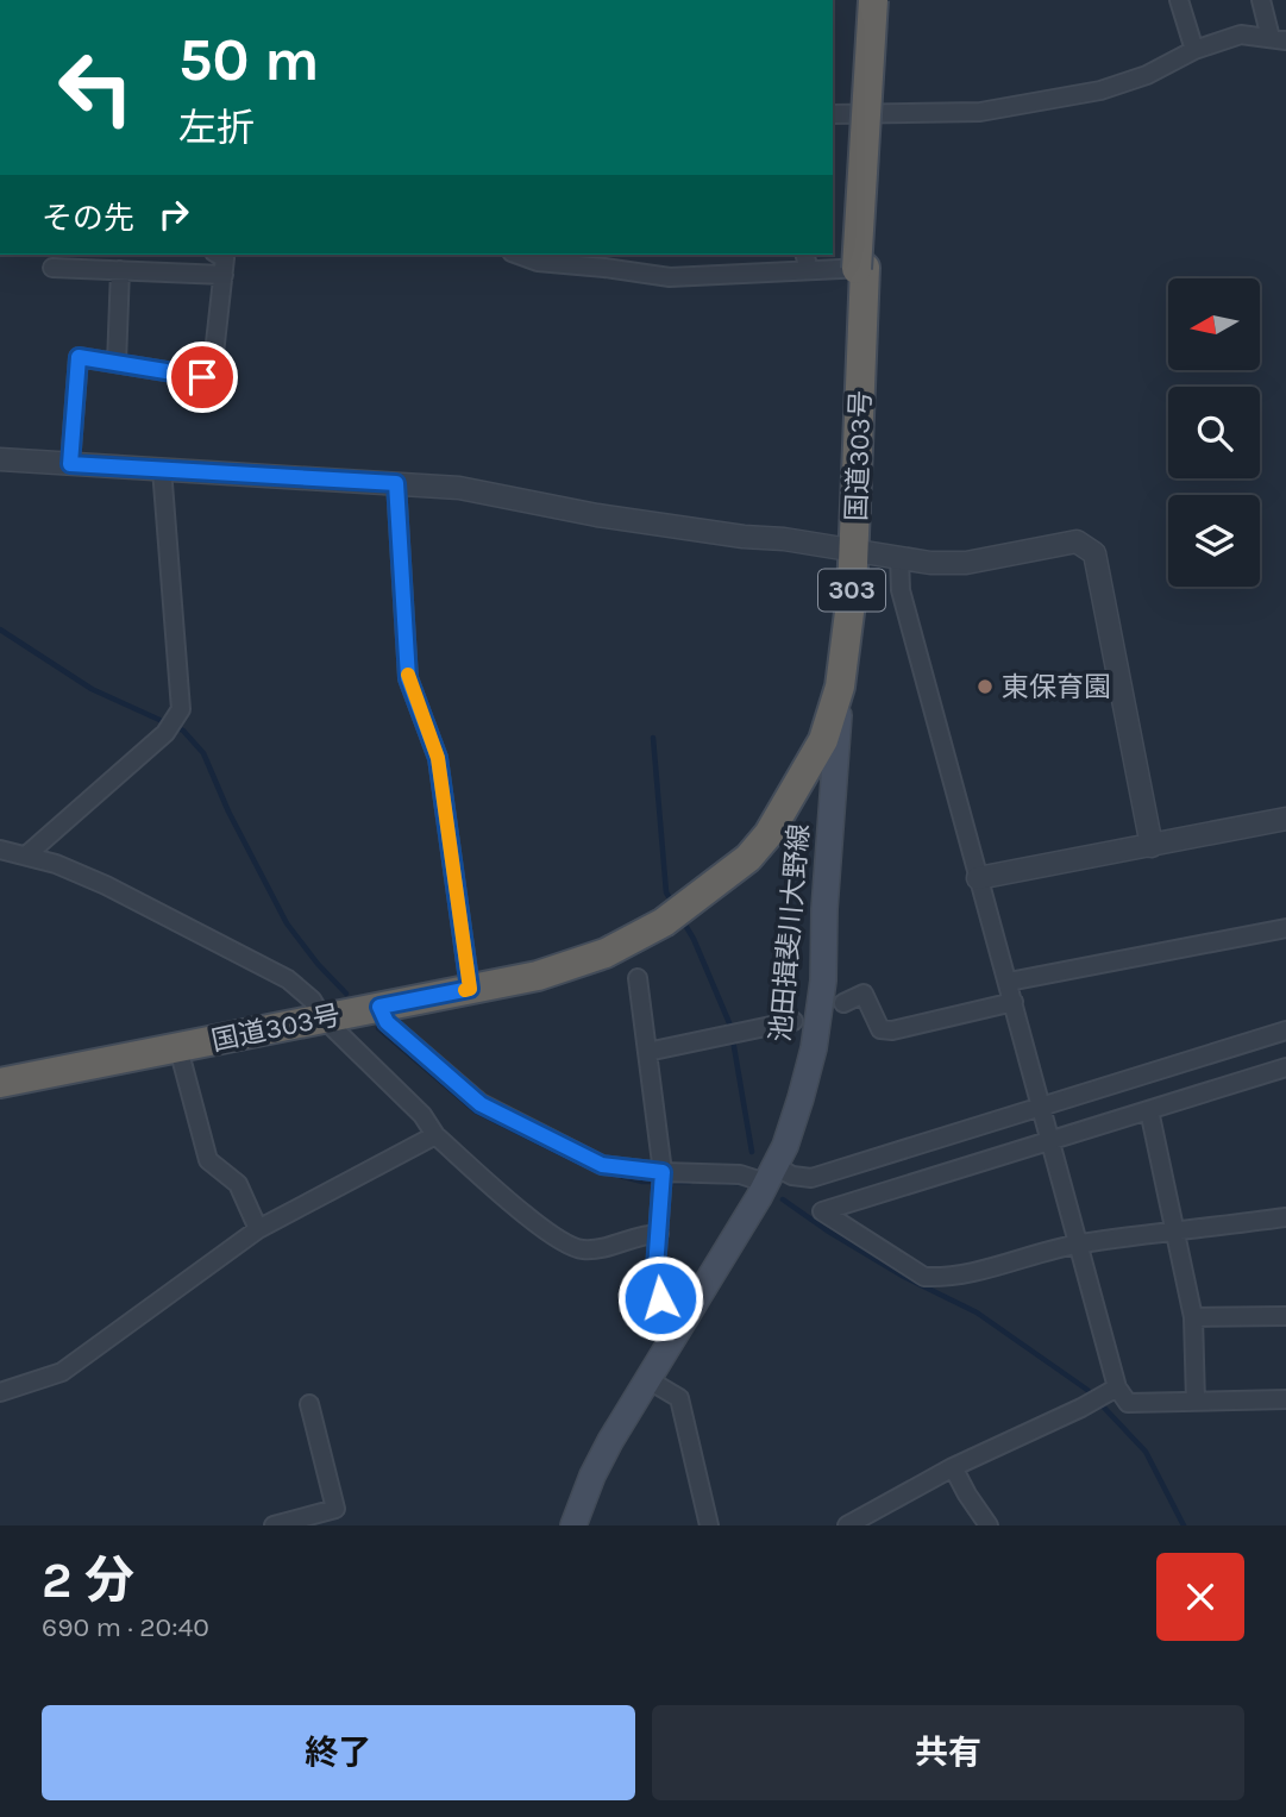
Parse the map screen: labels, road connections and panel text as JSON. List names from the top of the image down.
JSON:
{
  "streets": {
    "highway": ["国道303号", "303"],
    "main road": ["池田揖斐川大野線"]
  },
  "crossings": [
    ["国道303号", "池田揖斐川大野線"]
  ],
  "places": ["東保育園"],
  "north": "left",
  "page": {
    "turn": ["50 m", "左折"],
    "then": "その先",
    "heading": ["2 分", "690 m · 20:40"],
    "buttons": ["終了", "共有"]
  }
}
